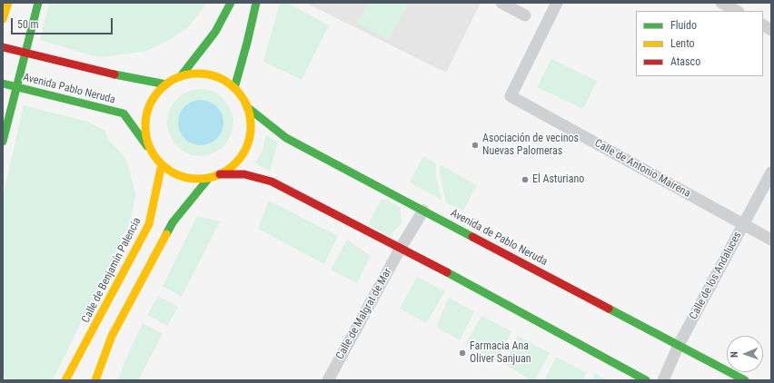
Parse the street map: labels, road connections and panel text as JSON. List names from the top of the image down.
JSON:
{
  "streets": {
    "main road": ["Avenida Pablo Neruda", "Avenida de Pablo Neruda", "Calle de Benjamín Palencia"],
    "street": ["Calle de Antonio Mairena", "Calle de los Andaluces", "Calle de Malgrat de Mar"]
  },
  "crossings": [
    ["Avenida Pablo Neruda", "Avenida de Pablo Neruda"],
    ["Avenida Pablo Neruda", "Calle de Benjamín Palencia"],
    ["Calle de Antonio Mairena", "Calle de los Andaluces"],
    ["Avenida de Pablo Neruda", "Calle de Benjamín Palencia"],
    ["Avenida de Pablo Neruda", "Calle de los Andaluces"],
    ["Avenida de Pablo Neruda", "Calle de Malgrat de Mar"]
  ],
  "places": ["Asociación de vecinos Nuevas Palomeras", "El Asturiano", "Farmacia Ana Oliver Sanjuan"],
  "legend": ["Fluido", "Lento", "Atasco"],
  "scale_bar": "50 m",
  "north": "left"
}
